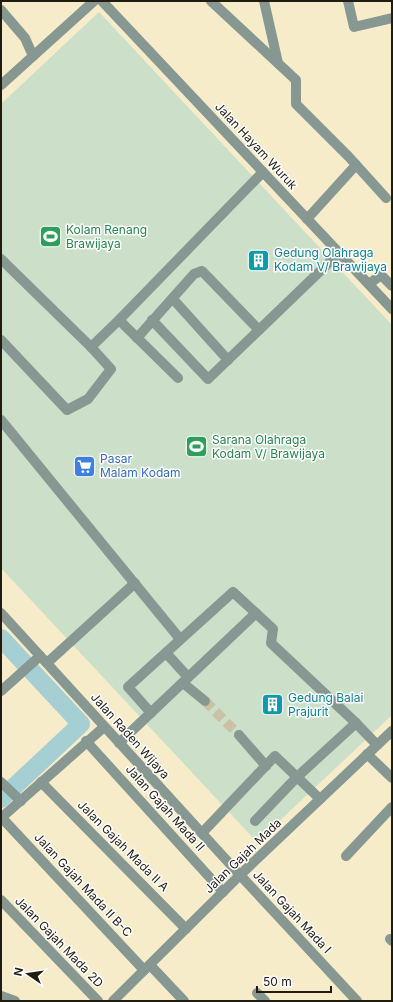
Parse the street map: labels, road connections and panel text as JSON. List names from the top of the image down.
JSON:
{
  "streets": {
    "street": [
      "Jalan Hayam Wuruk",
      "Jalan Raden Wijaya",
      "Jalan Gajah Mada II",
      "Jalan Gajah Mada II A",
      "Jalan Gajah Mada",
      "Jalan Gajah Mada II B-C",
      "Jalan Gajah Mada I",
      "Jalan Gajah Mada 2D"
    ]
  },
  "crossings": [
    ["Jalan Raden Wijaya", "Jalan Gajah Mada"],
    ["Jalan Raden Wijaya", "Jalan Gajah Mada I"],
    ["Jalan Gajah Mada II", "Jalan Gajah Mada"],
    ["Jalan Gajah Mada II A", "Jalan Gajah Mada"],
    ["Jalan Gajah Mada", "Jalan Gajah Mada II B-C"],
    ["Jalan Gajah Mada", "Jalan Gajah Mada I"]
  ],
  "places": {
    "sports": ["Kolam Renang Brawijaya", "Sarana Olahraga Kodam V/ Brawijaya"],
    "building": ["Gedung Olahraga Kodam V/ Brawijaya", "Gedung Balai Prajurit"],
    "supermarket": ["Pasar Malam Kodam"]
  },
  "scale_bar": "50 m",
  "north": "left"
}
